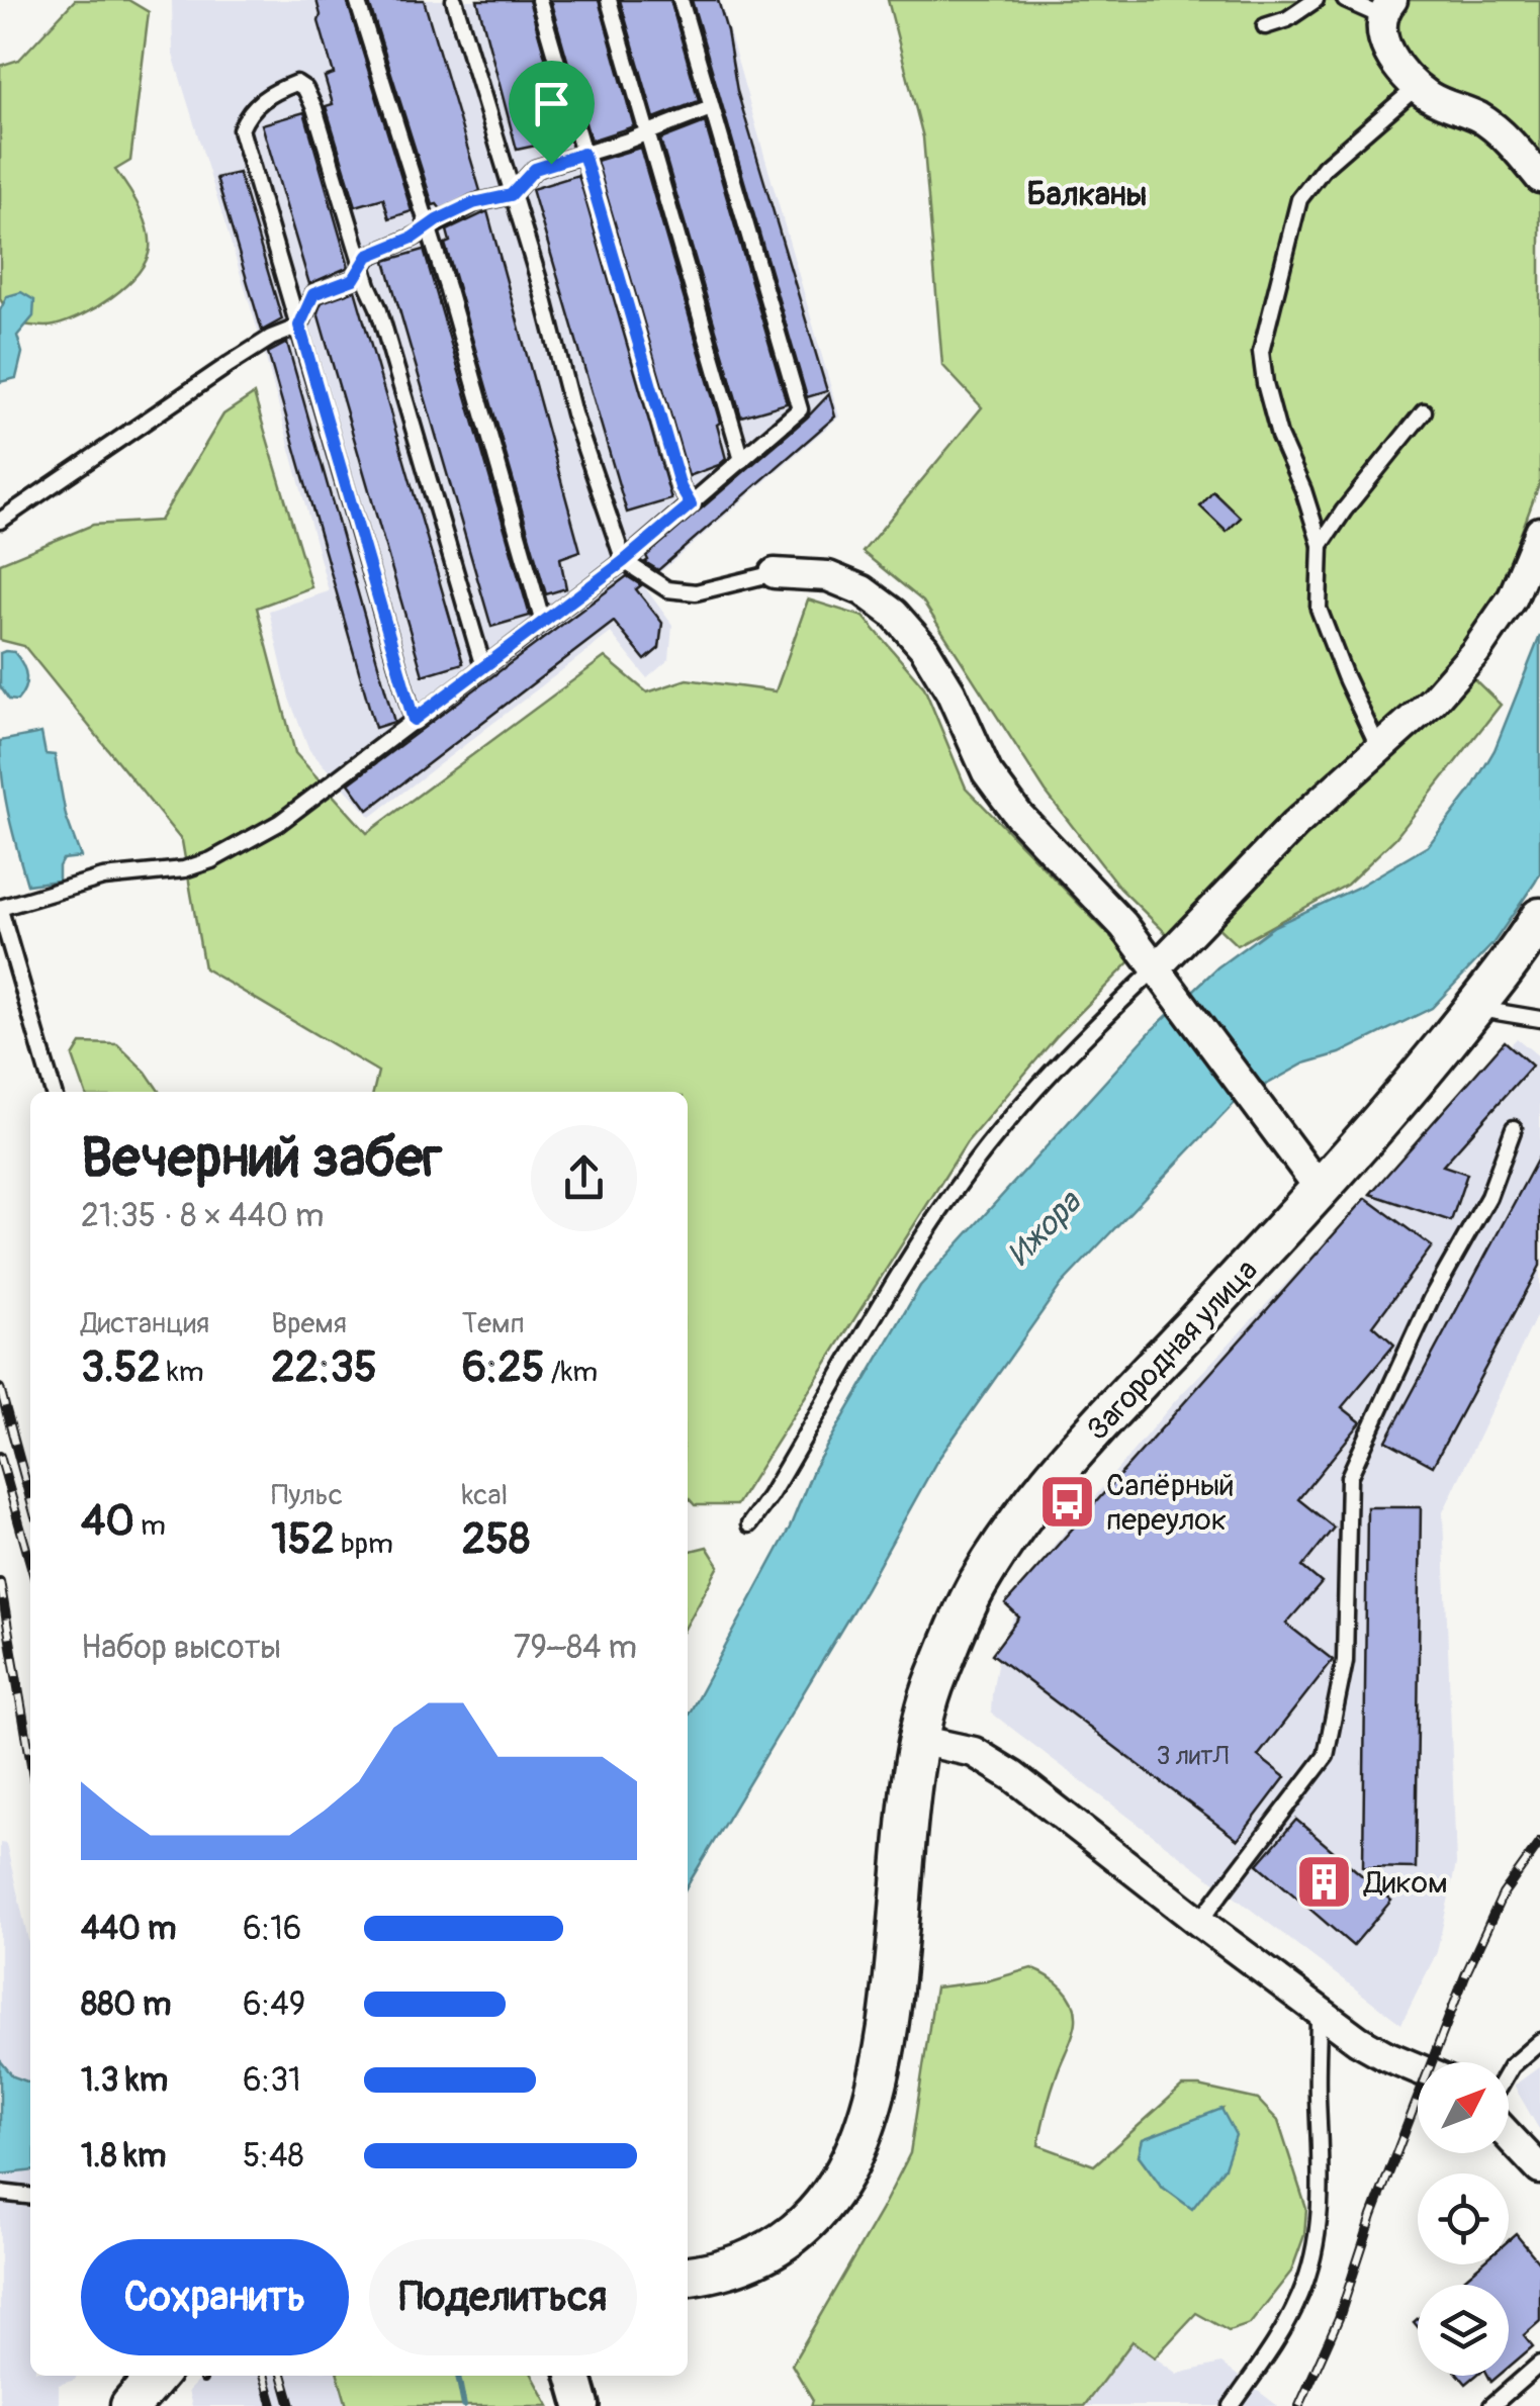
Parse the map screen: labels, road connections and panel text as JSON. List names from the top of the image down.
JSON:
{
  "streets": {
    "main road": ["Загородная улица"]
  },
  "districts": ["Балканы"],
  "water": ["Ижора"],
  "places": {
    "bus stop": ["Сапёрный переулок"],
    "building": ["Диком"]
  },
  "house_numbers": ["3 литЛ"],
  "north": "top right",
  "page": {
    "heading": ["Вечерний забег", "21:35 · 8 × 440 m"],
    "stats": [
      ["Дистанция", "3.52 km"],
      ["Время", "22:35"],
      ["Темп", "6:25 /km"],
      ["40 m"],
      ["Пульс", "152 bpm"],
      ["kcal", "258"]
    ],
    "chart": ["Набор высоты", "79–84 m"],
    "list": [
      {
        "name": "440 m",
        "note": "6:16"
      },
      {
        "name": "880 m",
        "note": "6:49"
      },
      {
        "name": "1.3 km",
        "note": "6:31"
      },
      {
        "name": "1.8 km",
        "note": "5:48"
      }
    ],
    "buttons": ["Сохранить", "Поделиться"]
  }
}
